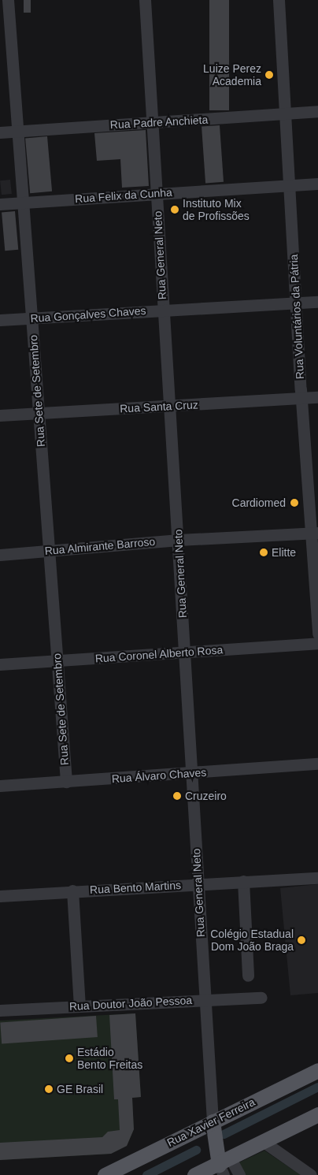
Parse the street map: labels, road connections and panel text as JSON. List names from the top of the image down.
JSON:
{
  "streets": {
    "main road": ["Rua General Neto", "Rua Xavier Ferreira"],
    "street": [
      "Rua Padre Anchieta",
      "Rua Felix da Cunha",
      "Rua Gonçalves Chaves",
      "Rua Voluntários da Pátria",
      "Rua Sete de Setembro",
      "Rua Santa Cruz",
      "Rua Almirante Barroso",
      "Rua Coronel Alberto Rosa",
      "Rua Álvaro Chaves",
      "Rua Bento Martins",
      "Rua Doutor João Pessoa"
    ]
  },
  "crossings": [
    ["Rua Padre Anchieta", "Rua General Neto"],
    ["Rua Padre Anchieta", "Rua Voluntários da Pátria"],
    ["Rua Padre Anchieta", "Rua Sete de Setembro"],
    ["Rua Felix da Cunha", "Rua General Neto"],
    ["Rua Felix da Cunha", "Rua Voluntários da Pátria"],
    ["Rua Felix da Cunha", "Rua Sete de Setembro"],
    ["Rua General Neto", "Rua Gonçalves Chaves"],
    ["Rua General Neto", "Rua Santa Cruz"],
    ["Rua General Neto", "Rua Almirante Barroso"],
    ["Rua General Neto", "Rua Coronel Alberto Rosa"],
    ["Rua General Neto", "Rua Álvaro Chaves"],
    ["Rua General Neto", "Rua Bento Martins"],
    ["Rua General Neto", "Rua Doutor João Pessoa"],
    ["Rua General Neto", "Rua Xavier Ferreira"],
    ["Rua Gonçalves Chaves", "Rua Voluntários da Pátria"],
    ["Rua Gonçalves Chaves", "Rua Sete de Setembro"],
    ["Rua Voluntários da Pátria", "Rua Santa Cruz"],
    ["Rua Voluntários da Pátria", "Rua Almirante Barroso"],
    ["Rua Sete de Setembro", "Rua Santa Cruz"],
    ["Rua Sete de Setembro", "Rua Almirante Barroso"],
    ["Rua Sete de Setembro", "Rua Coronel Alberto Rosa"],
    ["Rua Sete de Setembro", "Rua Álvaro Chaves"]
  ],
  "places": [
    "Luize Perez Academia",
    "Instituto Mix de Profissões",
    "Cardiomed",
    "Elitte",
    "Cruzeiro",
    "Colégio Estadual Dom João Braga",
    "Estádio Bento Freitas",
    "GE Brasil"
  ]
}
